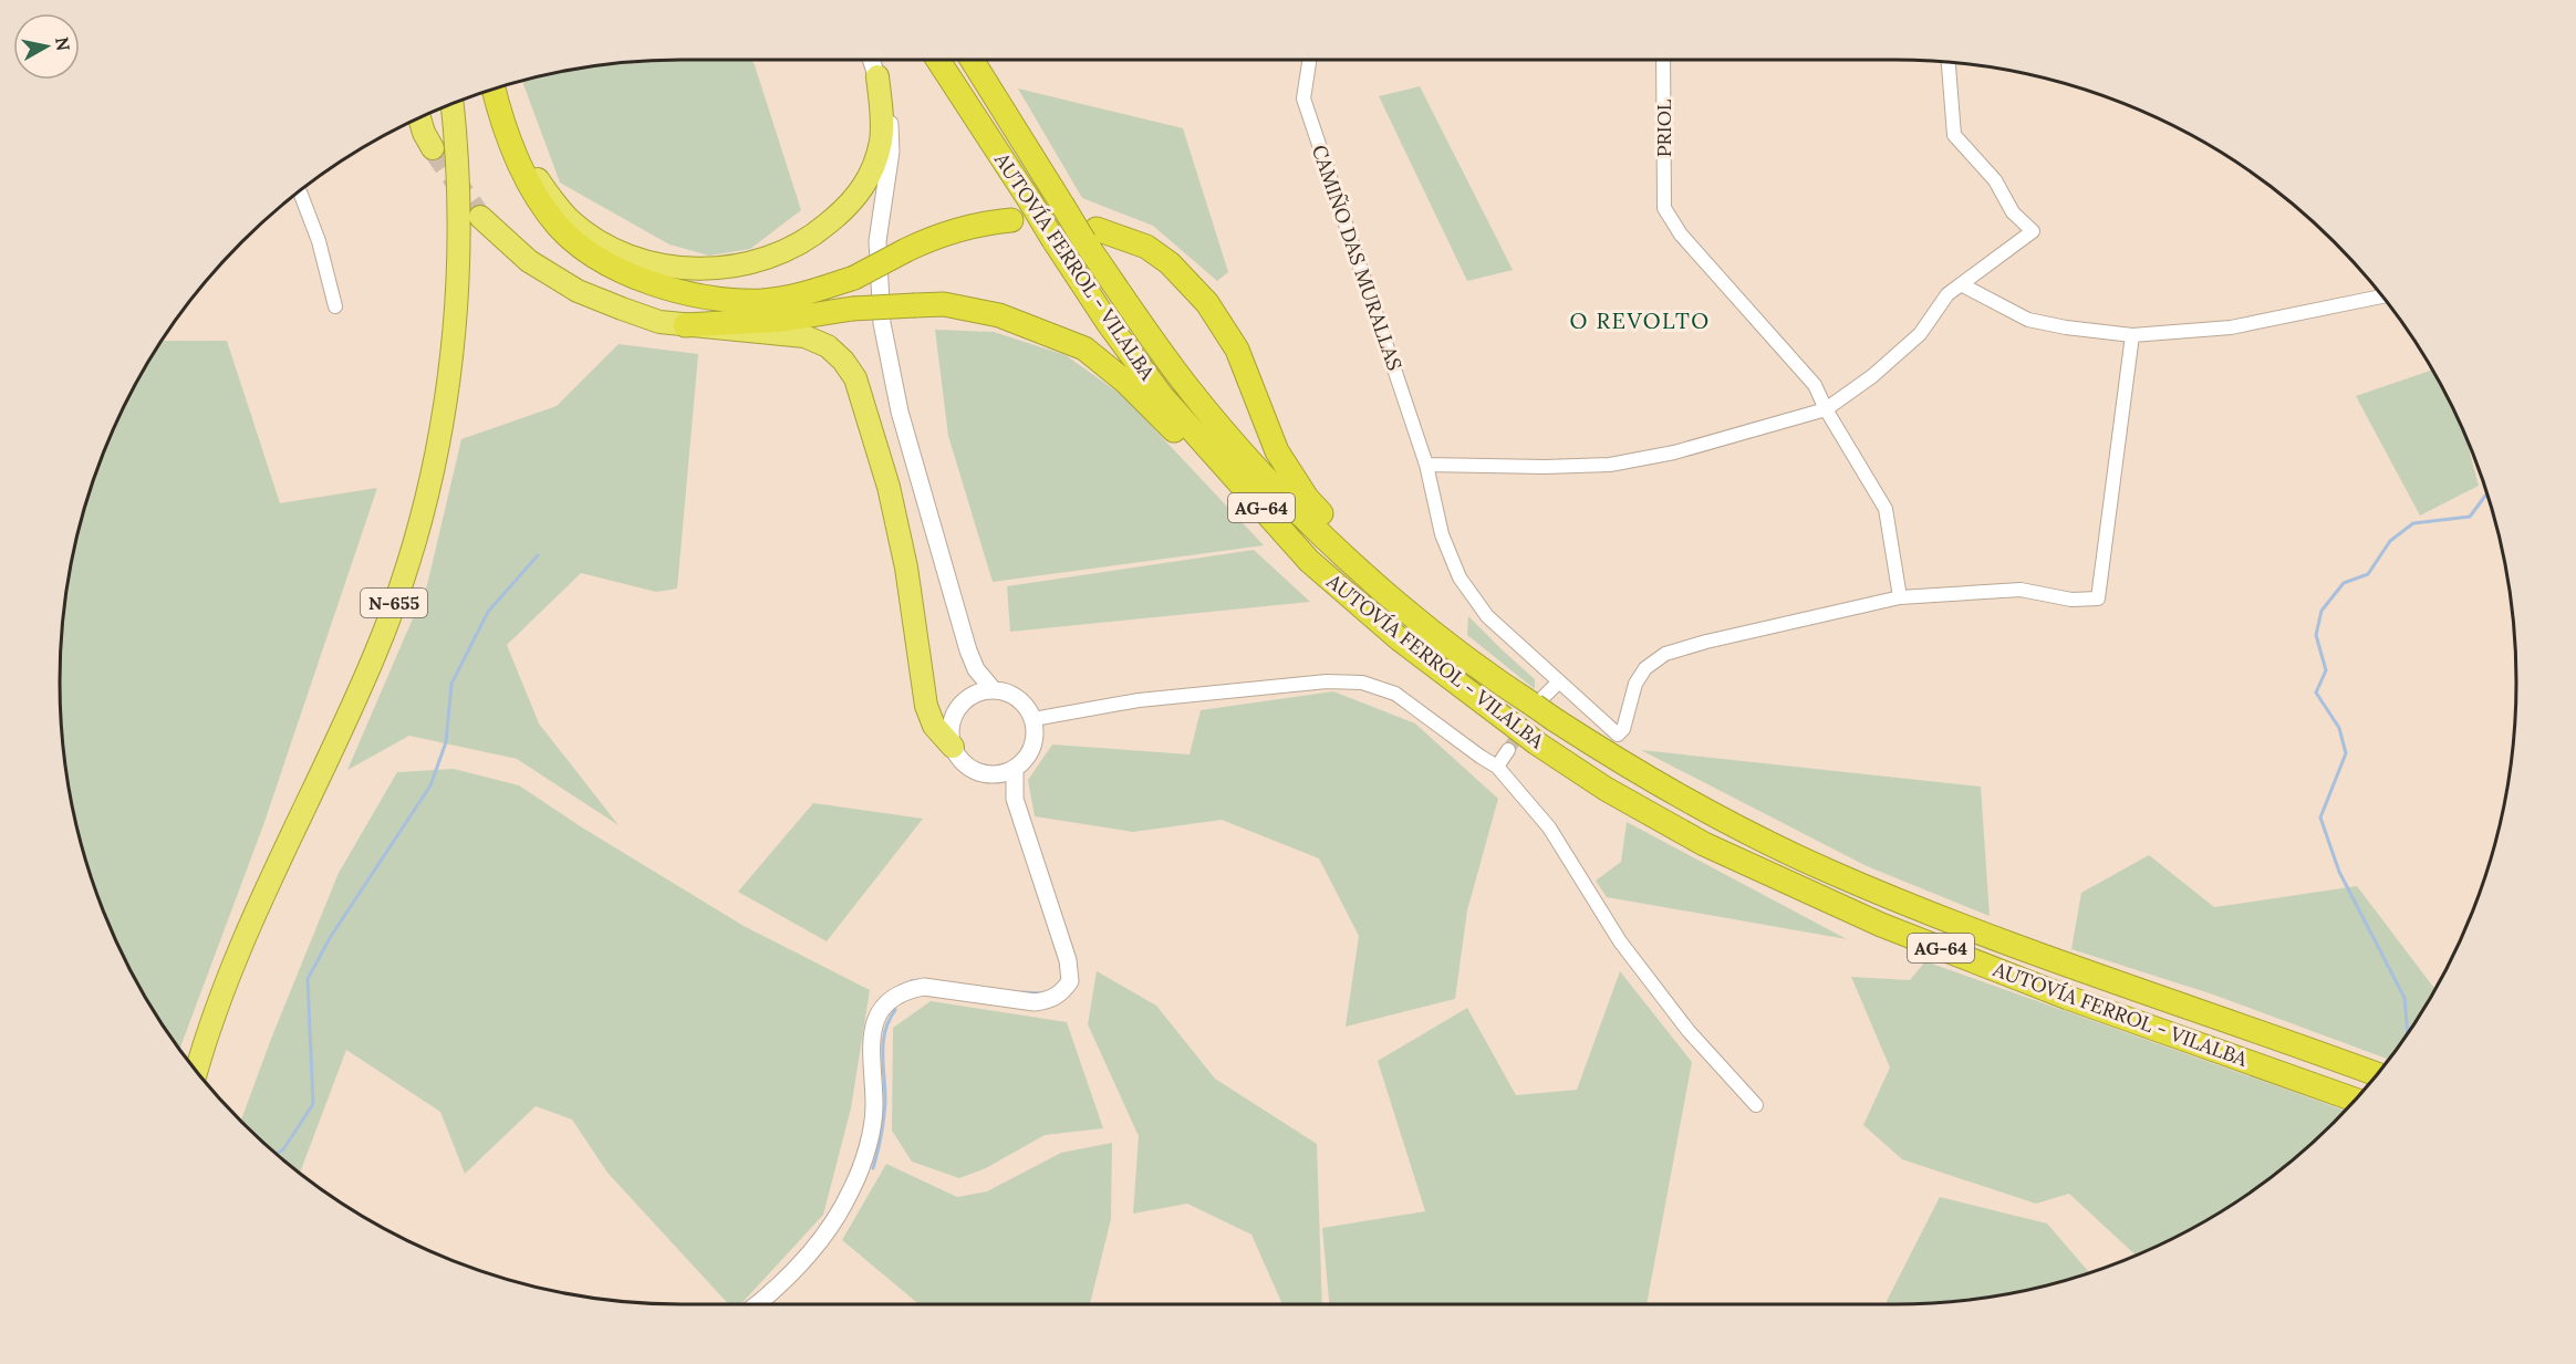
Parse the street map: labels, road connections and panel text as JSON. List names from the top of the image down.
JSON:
{
  "streets": {
    "highway": ["AUTOVÍA FERROL - VILALBA", "AG-64", "N-655"],
    "street": ["PRIOL", "CAMIÑO DAS MURALLAS"]
  },
  "districts": ["O REVOLTO"],
  "north": "right"
}
